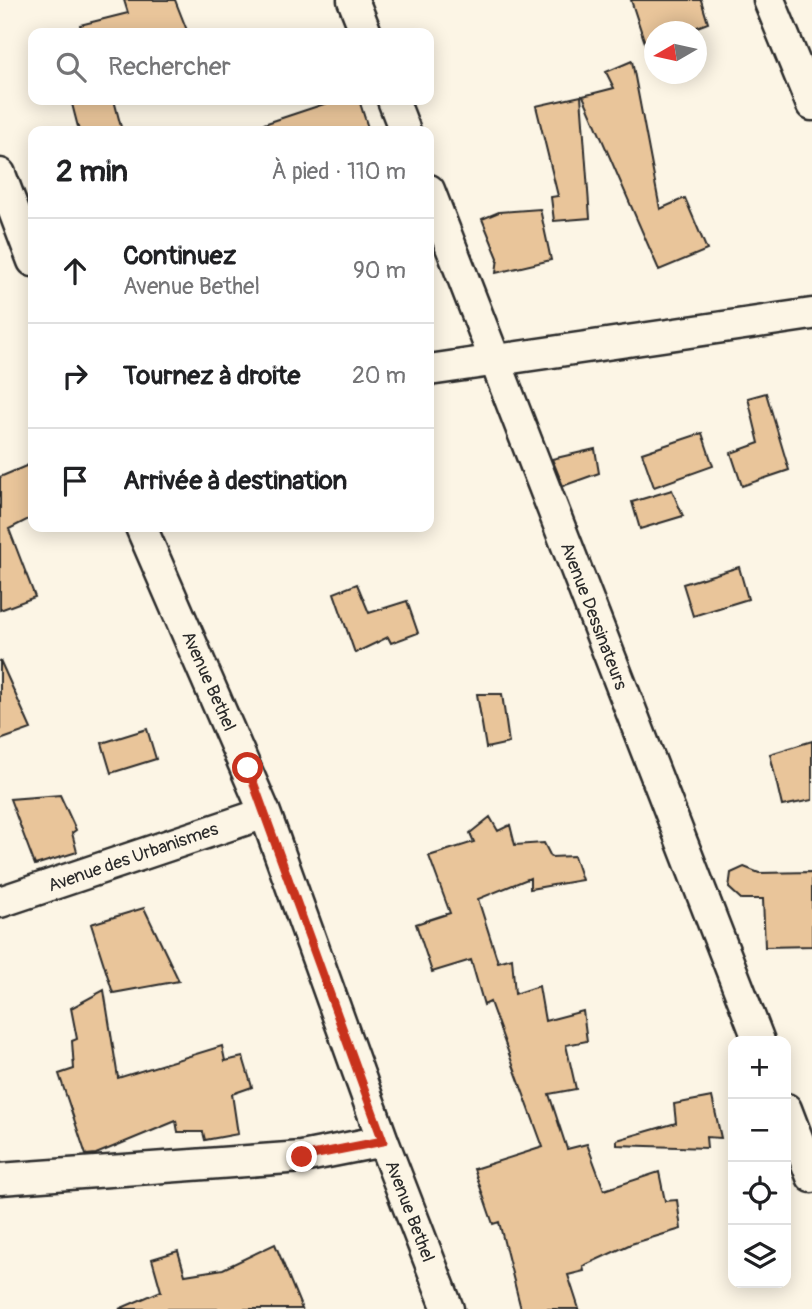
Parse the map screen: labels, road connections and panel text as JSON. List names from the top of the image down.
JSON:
{
  "streets": {
    "street": ["Avenue Dessinateurs", "Avenue Bethel", "Avenue des Urbanismes"]
  },
  "crossings": [
    ["Avenue Bethel", "Avenue des Urbanismes"]
  ],
  "north": "left",
  "page": {
    "search": "Rechercher",
    "heading": ["2 min", "À pied · 110 m"],
    "list": [
      ["Continuez", "Avenue Bethel", "90 m"],
      ["Tournez à droite", "20 m"],
      "Arrivée à destination"
    ],
    "map_buttons": ["+", "−"]
  }
}
